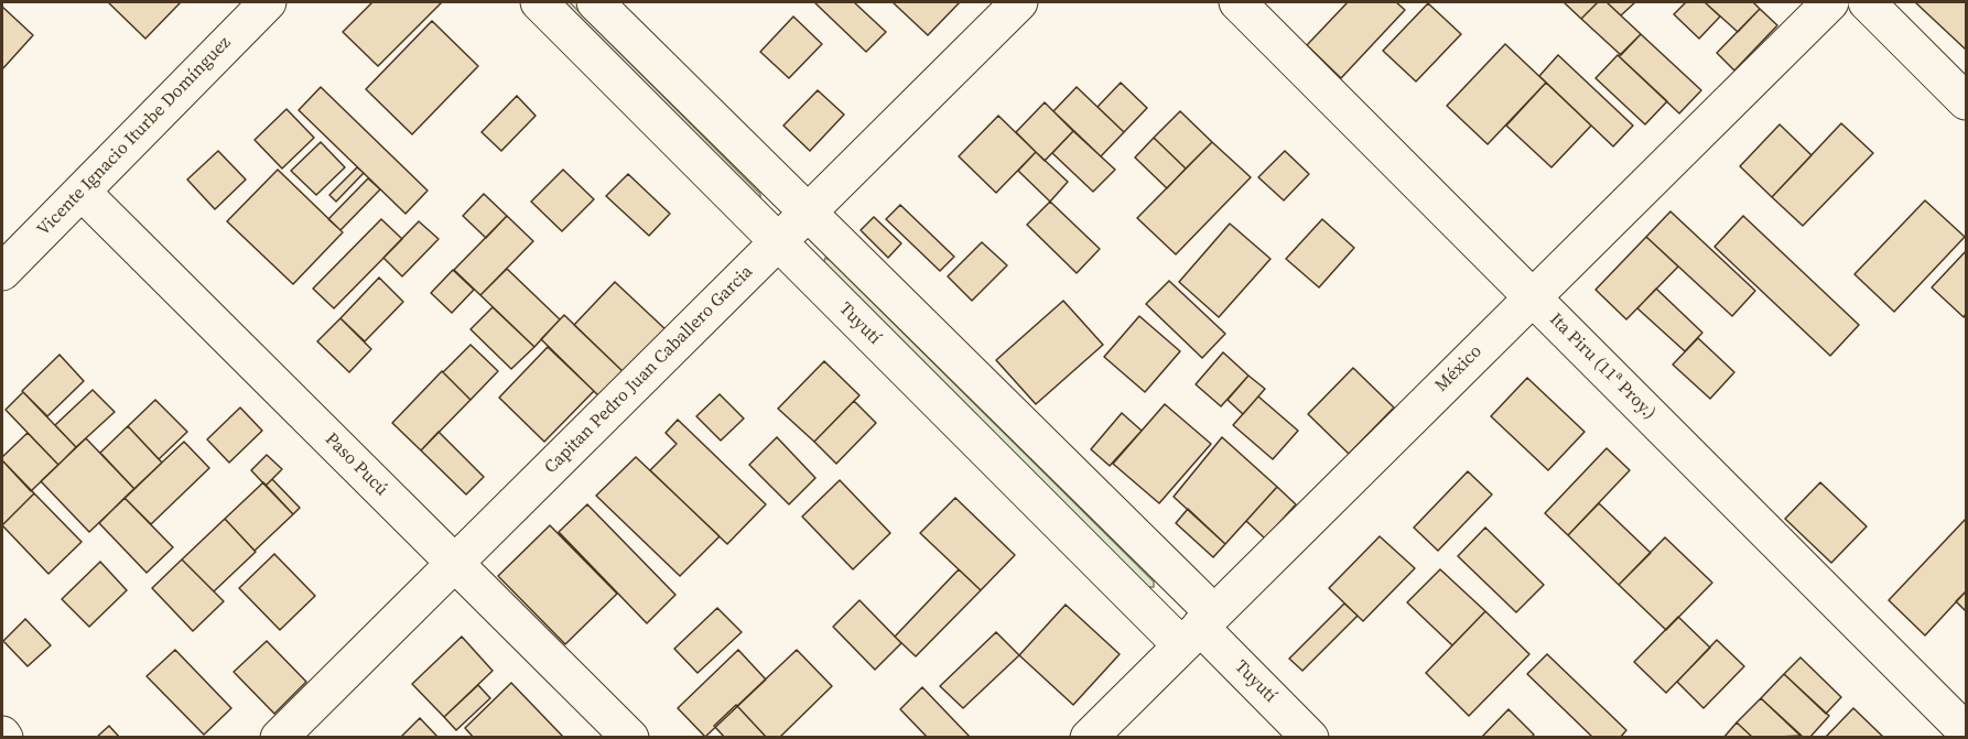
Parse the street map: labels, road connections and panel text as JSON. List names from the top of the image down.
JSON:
{
  "streets": {
    "street": [
      "Vicente Ignacio Iturbe Domínguez",
      "Tuyutí",
      "Ita Piru (11ª Proy.)",
      "México",
      "Capitan Pedro Juan Caballero Garcia",
      "Paso Pucú"
    ]
  },
  "crossings": [
    ["Vicente Ignacio Iturbe Domínguez", "Paso Pucú"],
    ["Tuyutí", "México"],
    ["Tuyutí", "Capitan Pedro Juan Caballero Garcia"],
    ["Ita Piru (11ª Proy.)", "México"],
    ["Capitan Pedro Juan Caballero Garcia", "Paso Pucú"]
  ]
}
